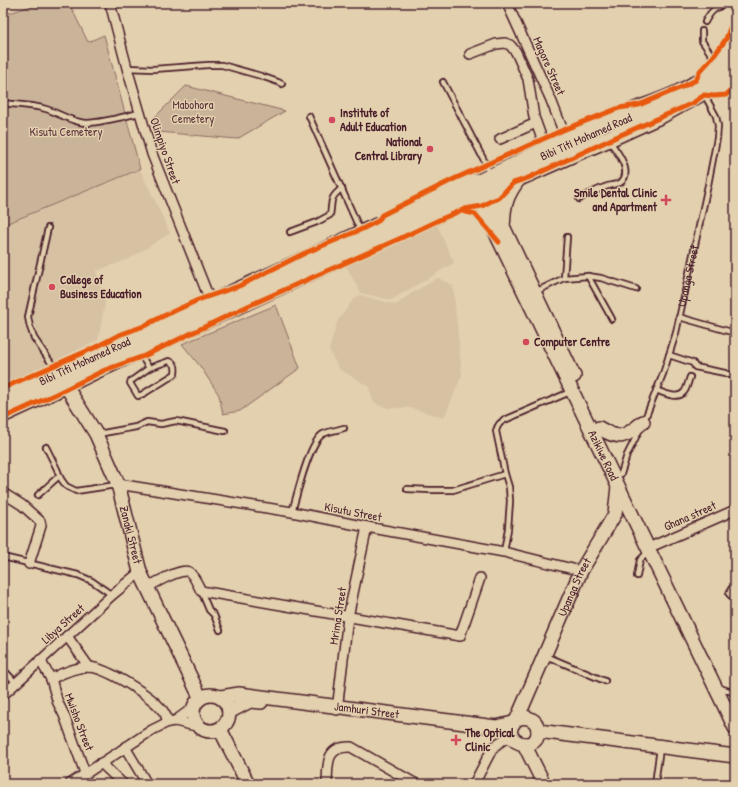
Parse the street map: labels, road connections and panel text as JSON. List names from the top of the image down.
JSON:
{
  "streets": {
    "highway": ["Bibi Titi Mohamed Road"],
    "street": [
      "Magore Street",
      "Olimpiyo Street",
      "Upanga Street",
      "Azikiwe Road",
      "Kisutu Street",
      "Ghana street",
      "Zanaki Street",
      "Mrima Street",
      "Libya Street",
      "Jamhuri Street",
      "Mwisho Street"
    ]
  },
  "crossings": [
    ["Magore Street", "Bibi Titi Mohamed Road"],
    ["Bibi Titi Mohamed Road", "Olimpiyo Street"],
    ["Bibi Titi Mohamed Road", "Upanga Street"],
    ["Bibi Titi Mohamed Road", "Azikiwe Road"],
    ["Bibi Titi Mohamed Road", "Zanaki Street"],
    ["Upanga Street", "Azikiwe Road"],
    ["Upanga Street", "Kisutu Street"],
    ["Upanga Street", "Jamhuri Street"],
    ["Azikiwe Road", "Ghana street"],
    ["Kisutu Street", "Zanaki Street"],
    ["Kisutu Street", "Mrima Street"],
    ["Zanaki Street", "Libya Street"],
    ["Zanaki Street", "Jamhuri Street"],
    ["Mrima Street", "Jamhuri Street"],
    ["Libya Street", "Mwisho Street"]
  ],
  "parks": ["Mabohora Cemetery", "Kisutu Cemetery"],
  "places": {
    "other": [
      "Institute of Adult Education",
      "National Central Library",
      "College of Business Education",
      "Computer Centre"
    ],
    "health": ["Smile Dental Clinic and Apartment", "The Optical Clinic"]
  }
}
